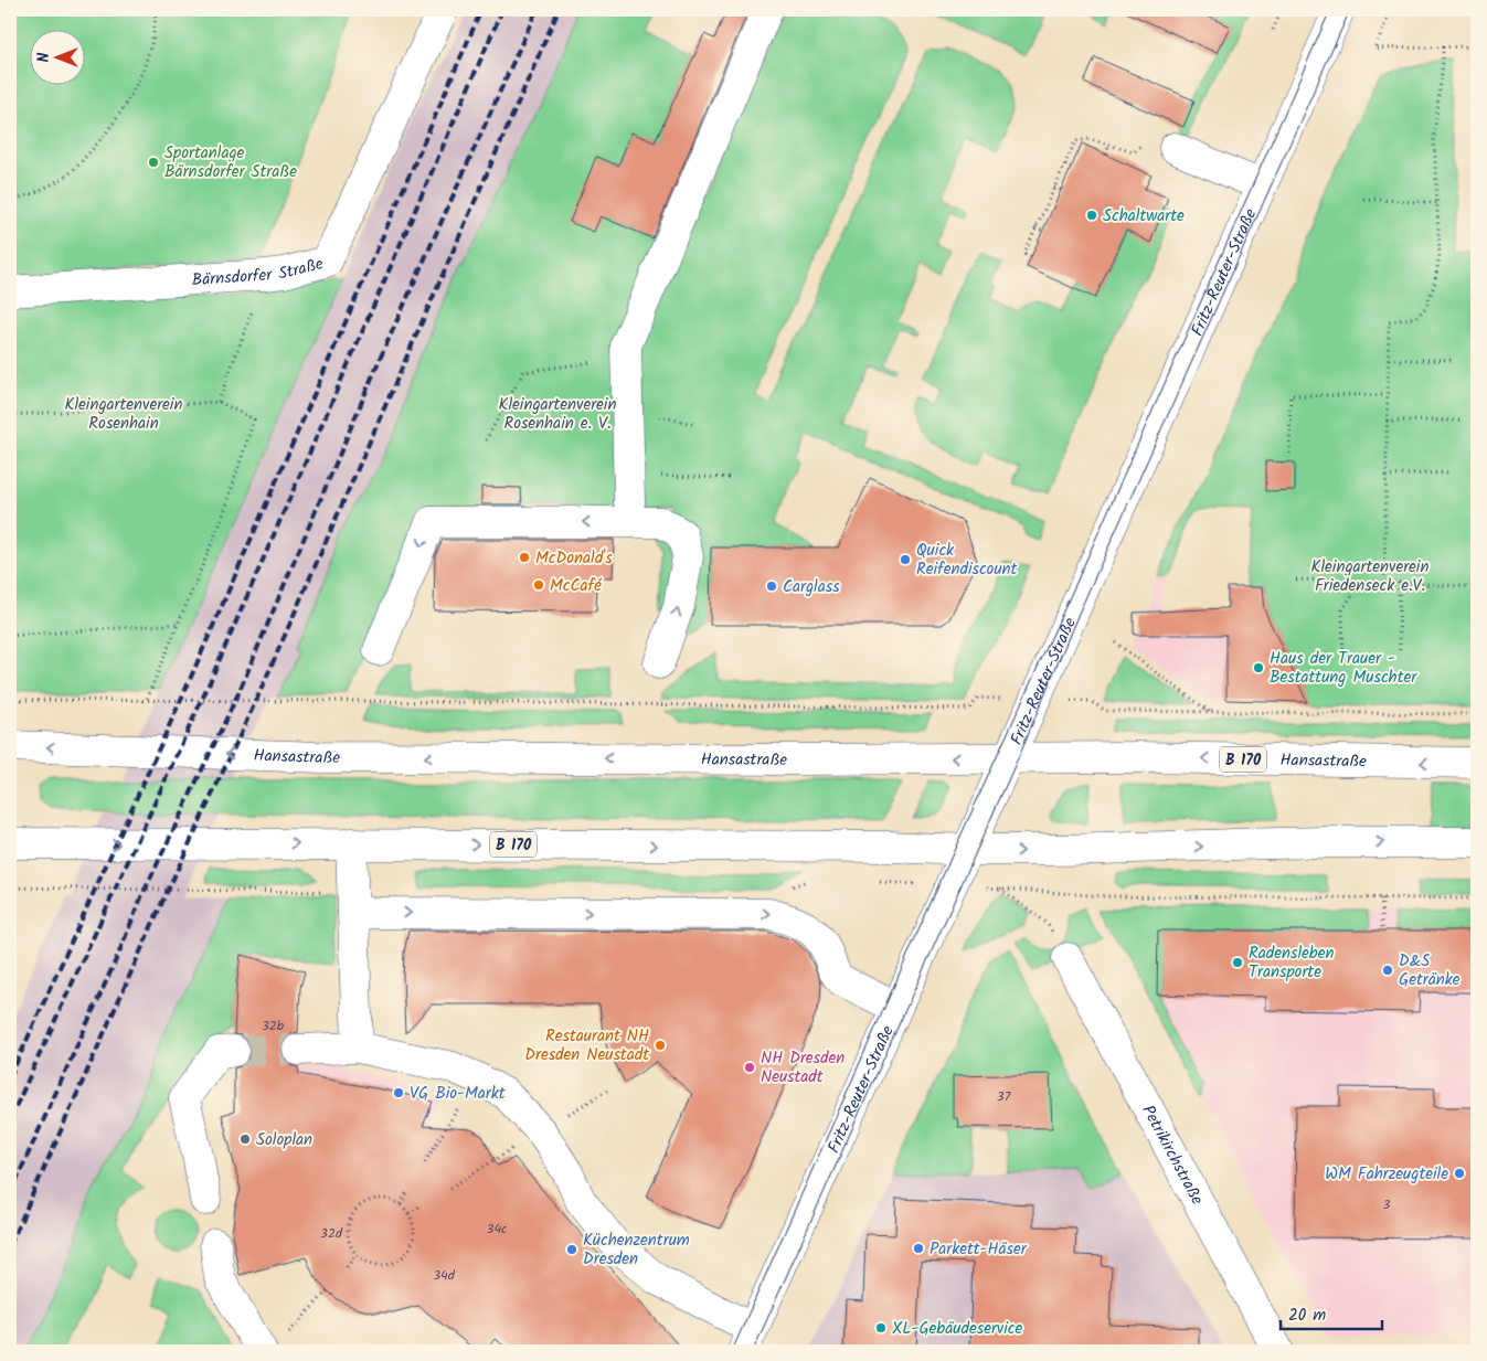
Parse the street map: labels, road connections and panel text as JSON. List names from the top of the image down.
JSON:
{
  "streets": {
    "main road": [
      "Bärnsdorfer Straße",
      "Fritz-Reuter-Straße",
      "Hansastraße",
      "B 170",
      "Petrikirchstraße"
    ]
  },
  "crossings": [
    ["Fritz-Reuter-Straße", "Hansastraße"],
    ["Fritz-Reuter-Straße", "B 170"]
  ],
  "parks": ["Kleingartenverein Rosenhain", "Kleingartenverein Rosenhain e. V.", "Kleingartenverein Friedenseck e.V."],
  "places": [
    "Sportanlage Bärnsdorfer Straße",
    "Schaltwarte",
    "McDonald's",
    "Quick Reifendiscount",
    "McCafé",
    "Carglass",
    "Haus der Trauer - Bestattung Muschter",
    "Radensleben Transporte",
    "D&S Getränke",
    "Restaurant NH Dresden Neustadt",
    "NH Dresden Neustadt",
    "VG Bio-Markt",
    "Soloplan",
    "WM Fahrzeugteile",
    "Parkett-Häser",
    "Küchenzentrum Dresden",
    "XL-Gebäudeservice"
  ],
  "house_numbers": [
    "32b",
    "37",
    "3",
    "34c",
    "32d",
    "34d"
  ],
  "scale_bar": "20 m",
  "north": "left"
}
